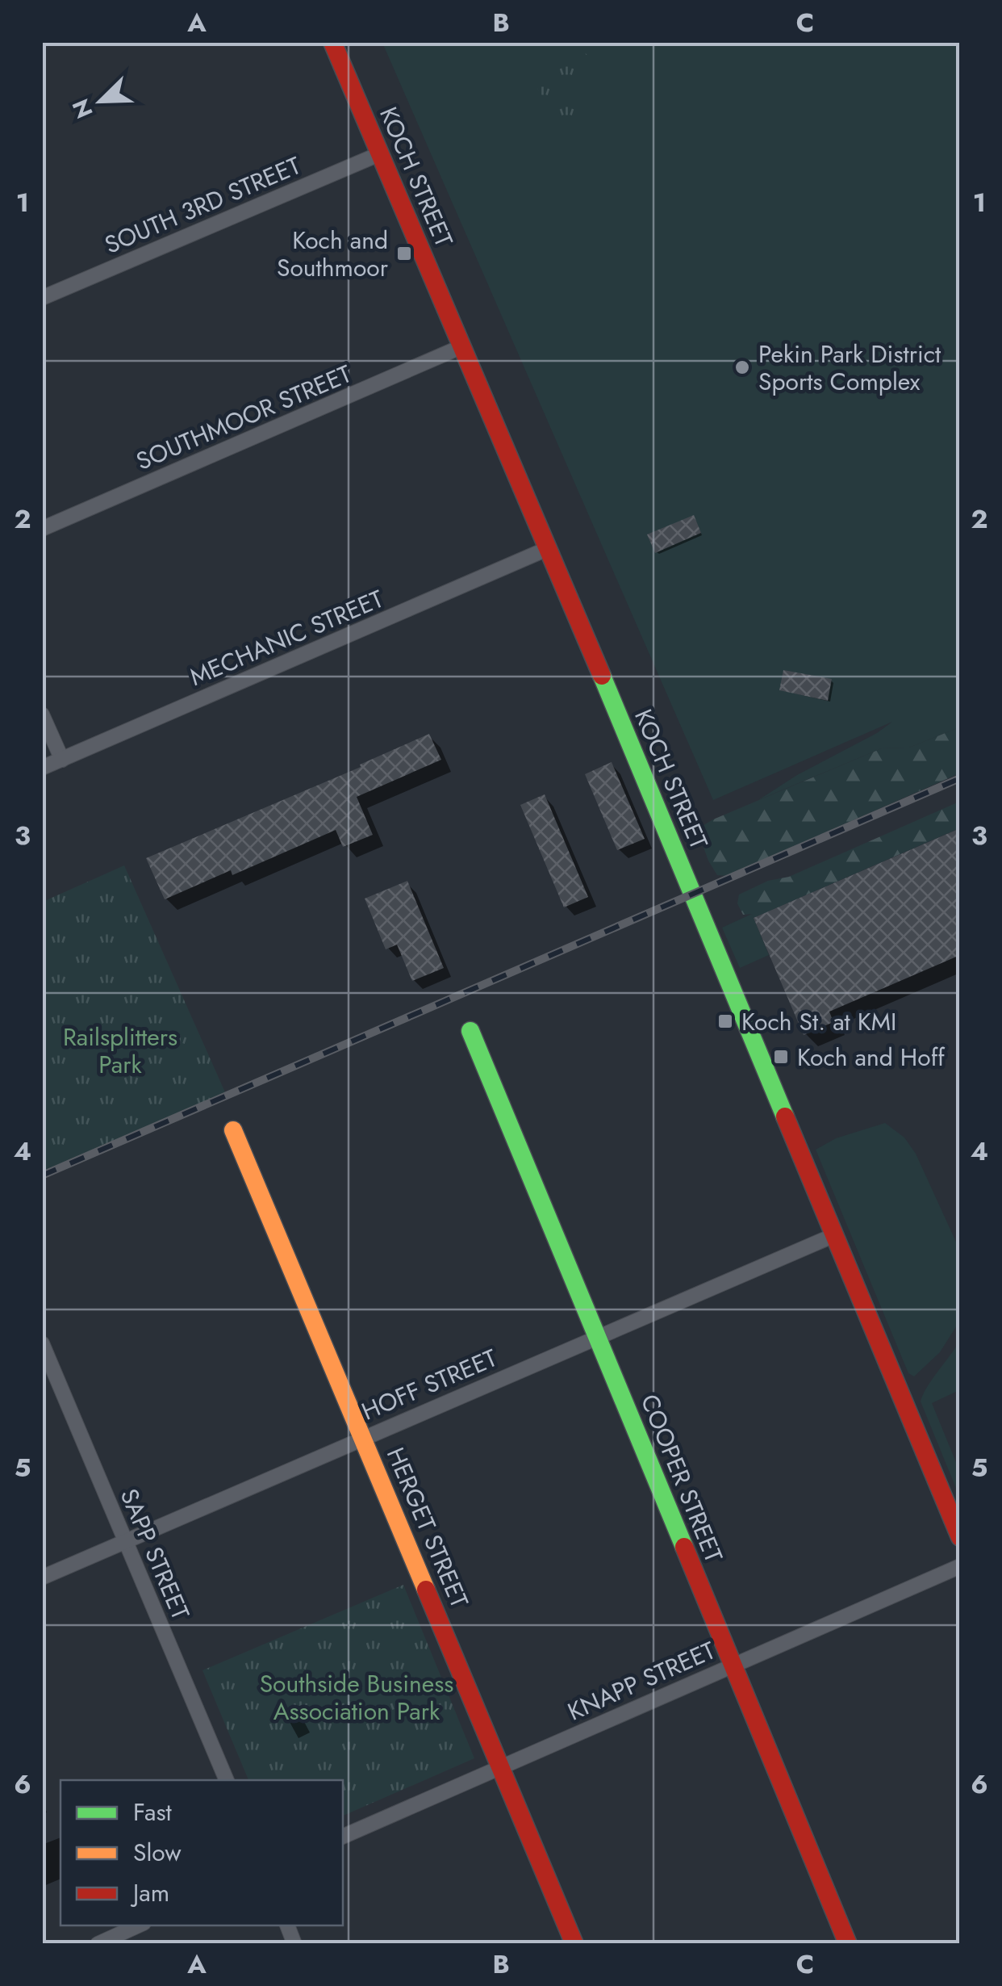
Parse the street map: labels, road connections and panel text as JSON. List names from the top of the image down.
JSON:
{
  "streets": {
    "street": [
      "KOCH STREET",
      "SOUTH 3RD STREET",
      "SOUTHMOOR STREET",
      "MECHANIC STREET",
      "HOFF STREET",
      "COOPER STREET",
      "HERGET STREET",
      "SAPP STREET",
      "KNAPP STREET"
    ]
  },
  "crossings": [
    ["KOCH STREET", "SOUTH 3RD STREET"],
    ["KOCH STREET", "SOUTHMOOR STREET"],
    ["KOCH STREET", "MECHANIC STREET"],
    ["KOCH STREET", "HOFF STREET"],
    ["HOFF STREET", "COOPER STREET"],
    ["HOFF STREET", "HERGET STREET"],
    ["HOFF STREET", "SAPP STREET"],
    ["COOPER STREET", "KNAPP STREET"],
    ["HERGET STREET", "KNAPP STREET"]
  ],
  "parks": ["Railsplitters Park", "Southside Business Association Park"],
  "places": {
    "transit": ["Koch and Southmoor", "Koch St. at KMI", "Koch and Hoff"],
    "other": ["Pekin Park District Sports Complex"]
  },
  "legend": ["Fast", "Slow", "Jam"],
  "north": "bottom left",
  "grid": {
    "columns": ["A", "B", "C"],
    "rows": [
      "1",
      "2",
      "3",
      "4",
      "5",
      "6"
    ]
  }
}
